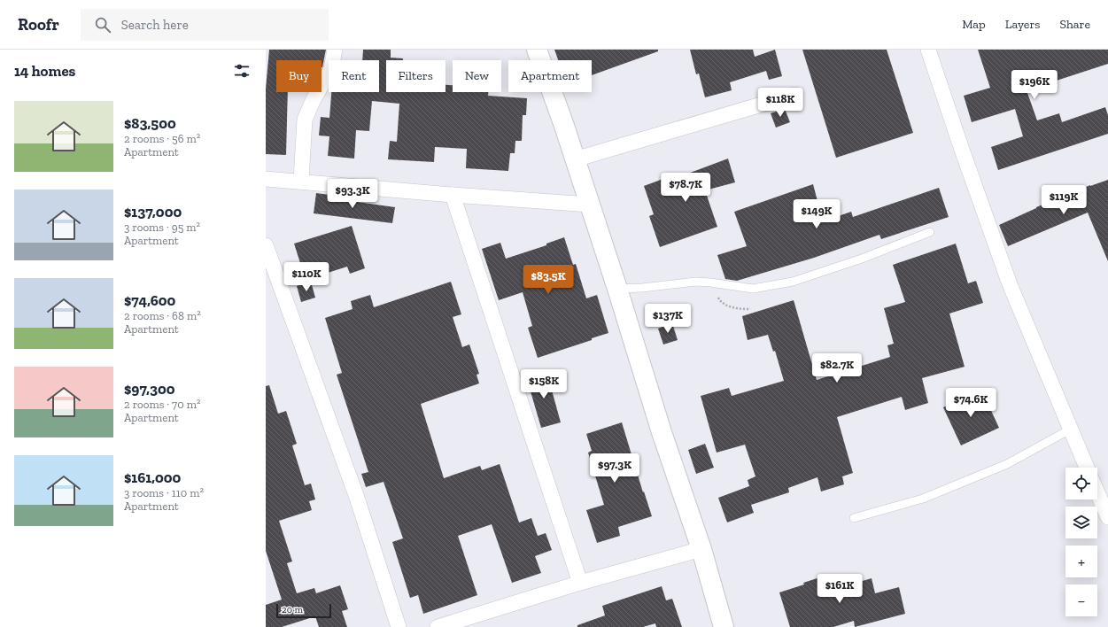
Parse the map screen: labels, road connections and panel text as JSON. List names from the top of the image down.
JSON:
{
  "scale_bar": "20 m",
  "page": {
    "header": "Roofr",
    "search": "Search here",
    "nav": ["Map", "Layers", "Share"],
    "heading": "14 homes",
    "chip": [
      "Buy",
      "Rent",
      "Filters",
      "New",
      "Apartment"
    ],
    "price": [
      "$196K",
      "$118K",
      "$78.7K",
      "$93.3K",
      "$119K",
      "$149K",
      "$110K",
      "$83.5K",
      "$137K",
      "$82.7K",
      "$158K",
      "$74.6K",
      "$97.3K",
      "$161K"
    ],
    "list": [
      {
        "name": "$83,500",
        "note": "2 rooms · 56 m² · Apartment"
      },
      {
        "name": "$137,000",
        "note": "3 rooms · 95 m² · Apartment"
      },
      {
        "name": "$74,600",
        "note": "2 rooms · 68 m² · Apartment"
      },
      {
        "name": "$97,300",
        "note": "2 rooms · 70 m² · Apartment"
      },
      {
        "name": "$161,000",
        "note": "3 rooms · 110 m² · Apartment"
      }
    ],
    "map_buttons": ["+", "−"],
    "scale": "20 m"
  }
}
